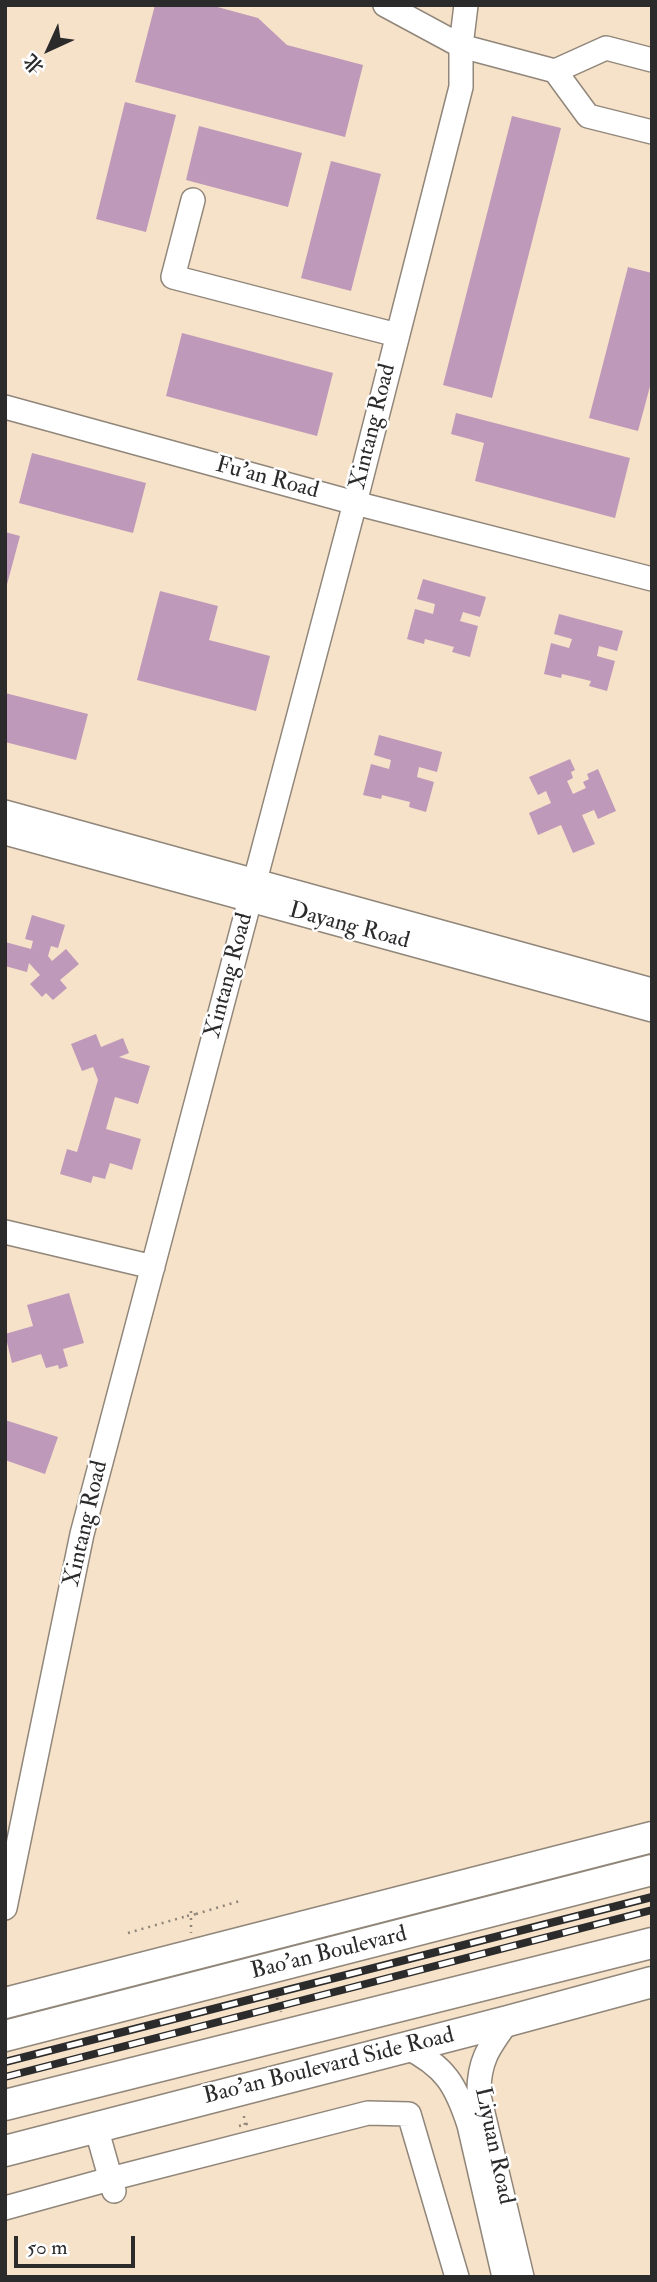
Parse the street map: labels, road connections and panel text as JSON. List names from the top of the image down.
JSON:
{
  "streets": {
    "main road": ["Bao'an Boulevard", "Bao'an Boulevard Side Road"],
    "street": [
      "Xintang Road",
      "Fu'an Road",
      "Dayang Road",
      "Liyuan Road"
    ]
  },
  "crossings": [
    ["Xintang Road", "Fu'an Road"],
    ["Xintang Road", "Dayang Road"],
    ["Bao'an Boulevard Side Road", "Liyuan Road"]
  ],
  "scale_bar": "50 m",
  "north": "bottom left"
}
